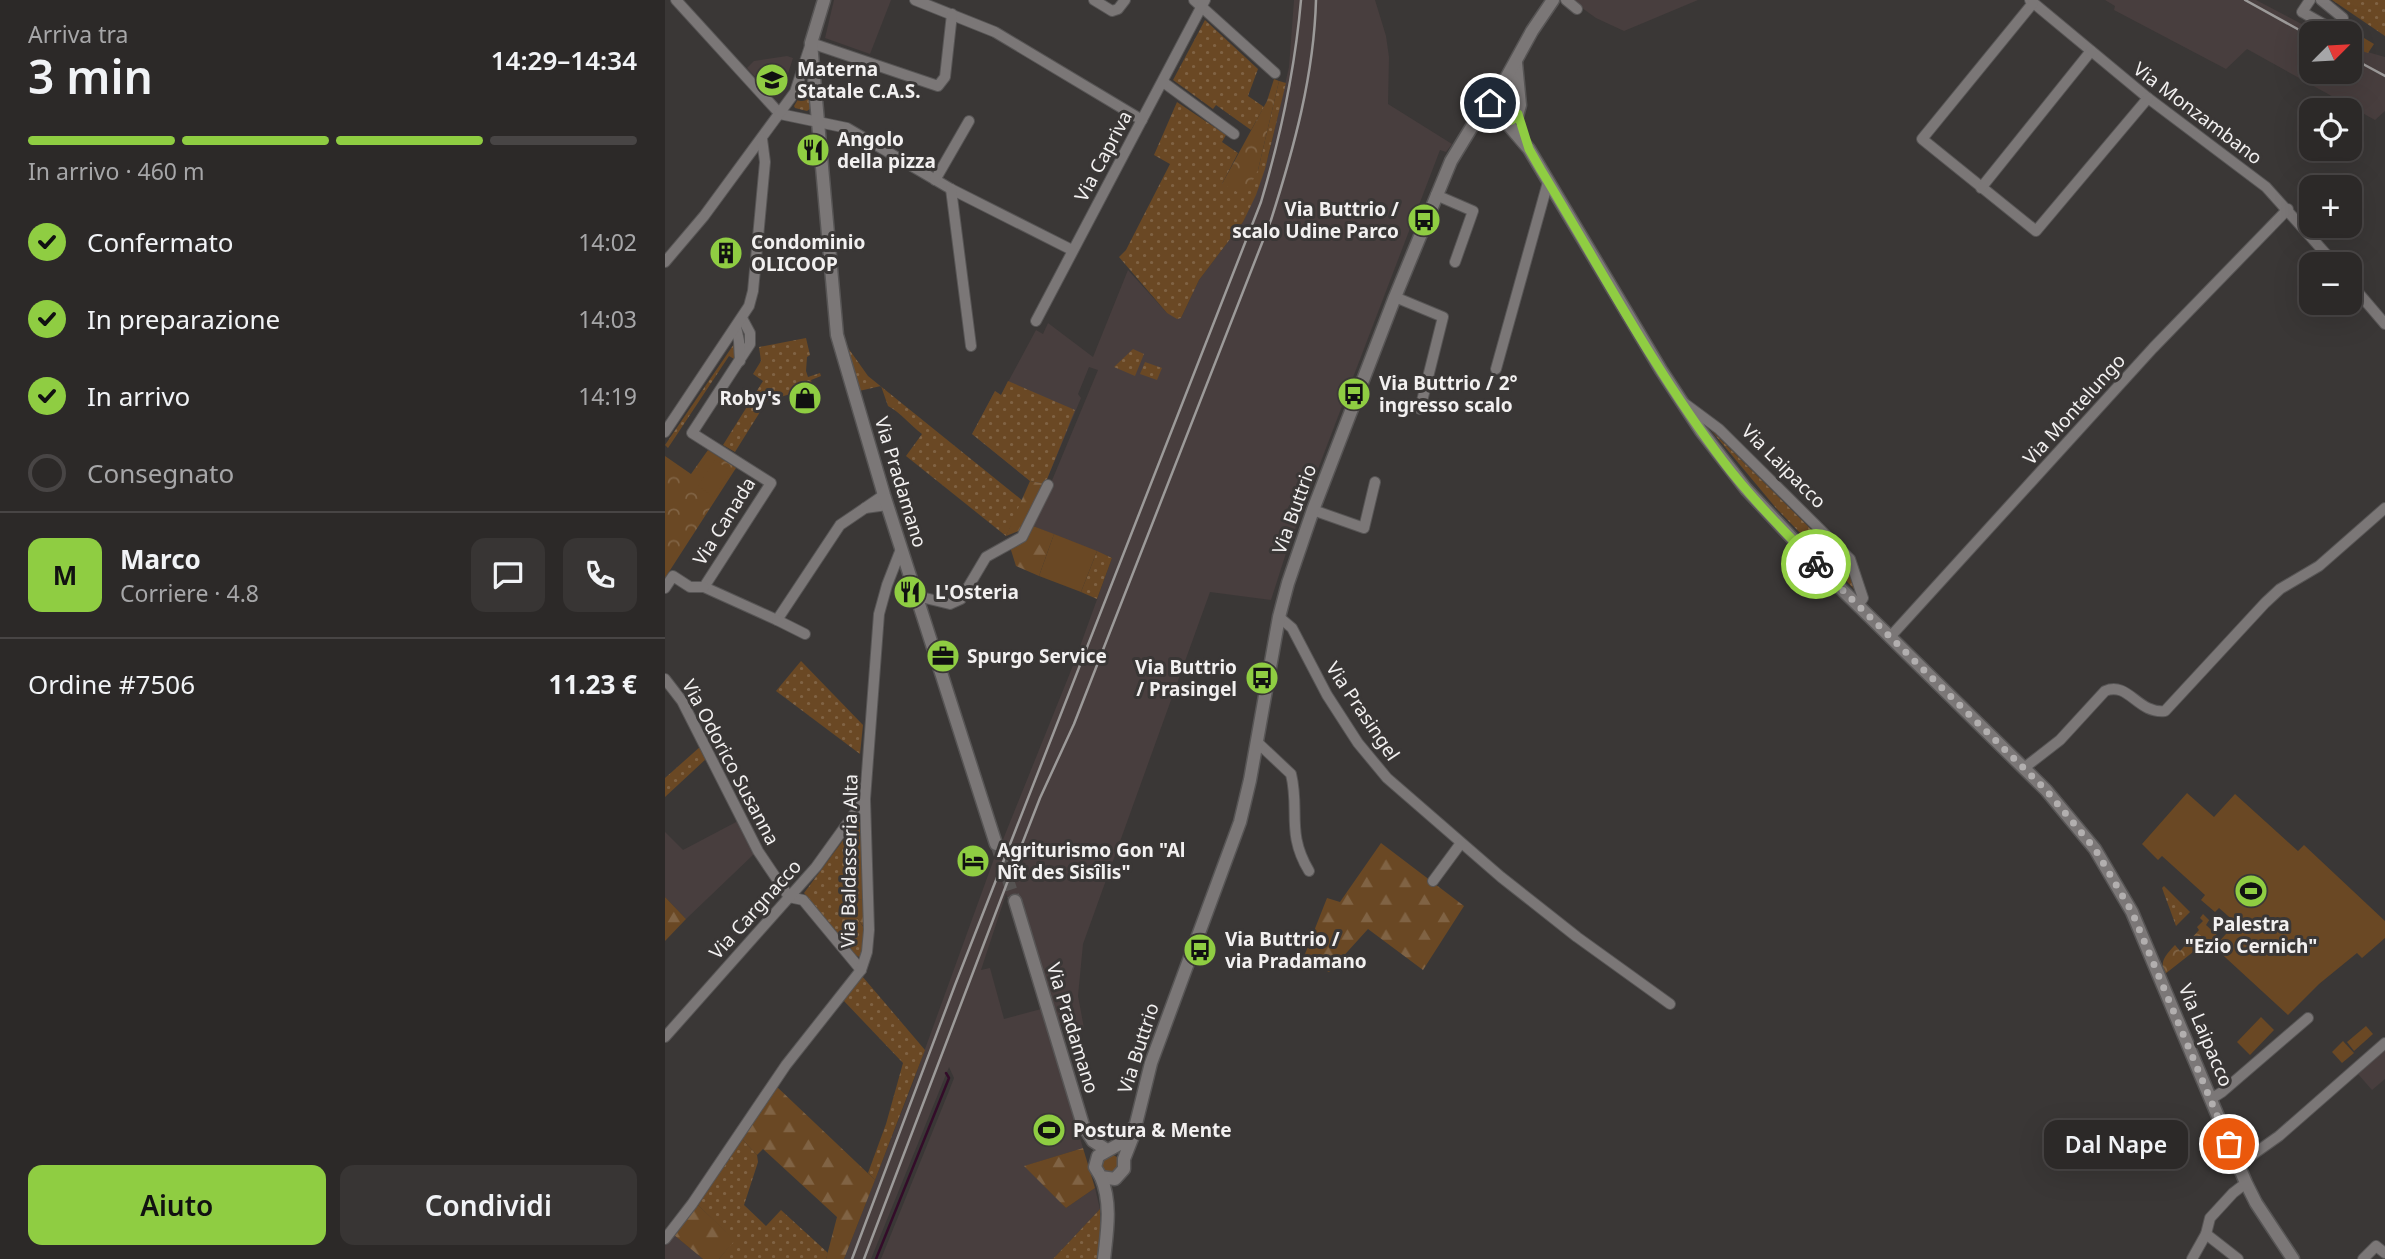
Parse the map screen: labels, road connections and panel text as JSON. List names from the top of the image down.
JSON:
{
  "streets": {
    "street": [
      "Via Monzambano",
      "Via Capriva",
      "Via Montelungo",
      "Via Laipacco",
      "Via Pradamano",
      "Via Buttrio",
      "Via Canada",
      "Via Prasingel",
      "Via Odorico Susanna",
      "Via Baldasseria Alta",
      "Via Cargnacco"
    ]
  },
  "crossings": [
    ["Via Monzambano", "Via Montelungo"],
    ["Via Montelungo", "Via Laipacco"],
    ["Via Laipacco", "Via Buttrio"],
    ["Via Pradamano", "Via Buttrio"],
    ["Via Pradamano", "Via Baldasseria Alta"],
    ["Via Buttrio", "Via Prasingel"],
    ["Via Odorico Susanna", "Via Cargnacco"],
    ["Via Baldasseria Alta", "Via Cargnacco"]
  ],
  "places": {
    "school or university": ["Materna Statale C.A.S."],
    "restaurant": ["Angolo della pizza", "L'Osteria"],
    "bus stop": [
      "Via Buttrio / scalo Udine Parco",
      "Via Buttrio / 2° ingresso scalo",
      "Via Buttrio / Prasingel",
      "Via Buttrio / via Pradamano"
    ],
    "building": ["Condominio OLICOOP"],
    "shop": ["Roby's"],
    "office": ["Spurgo Service"],
    "hotel": ["Agriturismo Gon \"Al Nît des Sisîlis\""],
    "sports": ["Palestra \"Ezio Cernich\"", "Postura & Mente"],
    "other": ["Dal Nape"]
  },
  "north": "top right",
  "page": {
    "heading": ["3 min", "Arriva tra", "14:29–14:34"],
    "panel": [
      "Marco",
      "Corriere · 4.8",
      "Ordine #7506",
      "11.23 €"
    ],
    "map_buttons": ["+", "−"],
    "bar": "In arrivo · 460 m",
    "list": [
      ["Confermato", "14:02"],
      ["In preparazione", "14:03"],
      ["In arrivo", "14:19"],
      "Consegnato"
    ],
    "round": "M",
    "bubble": "Dal Nape",
    "buttons": ["Aiuto", "Condividi"]
  }
}
